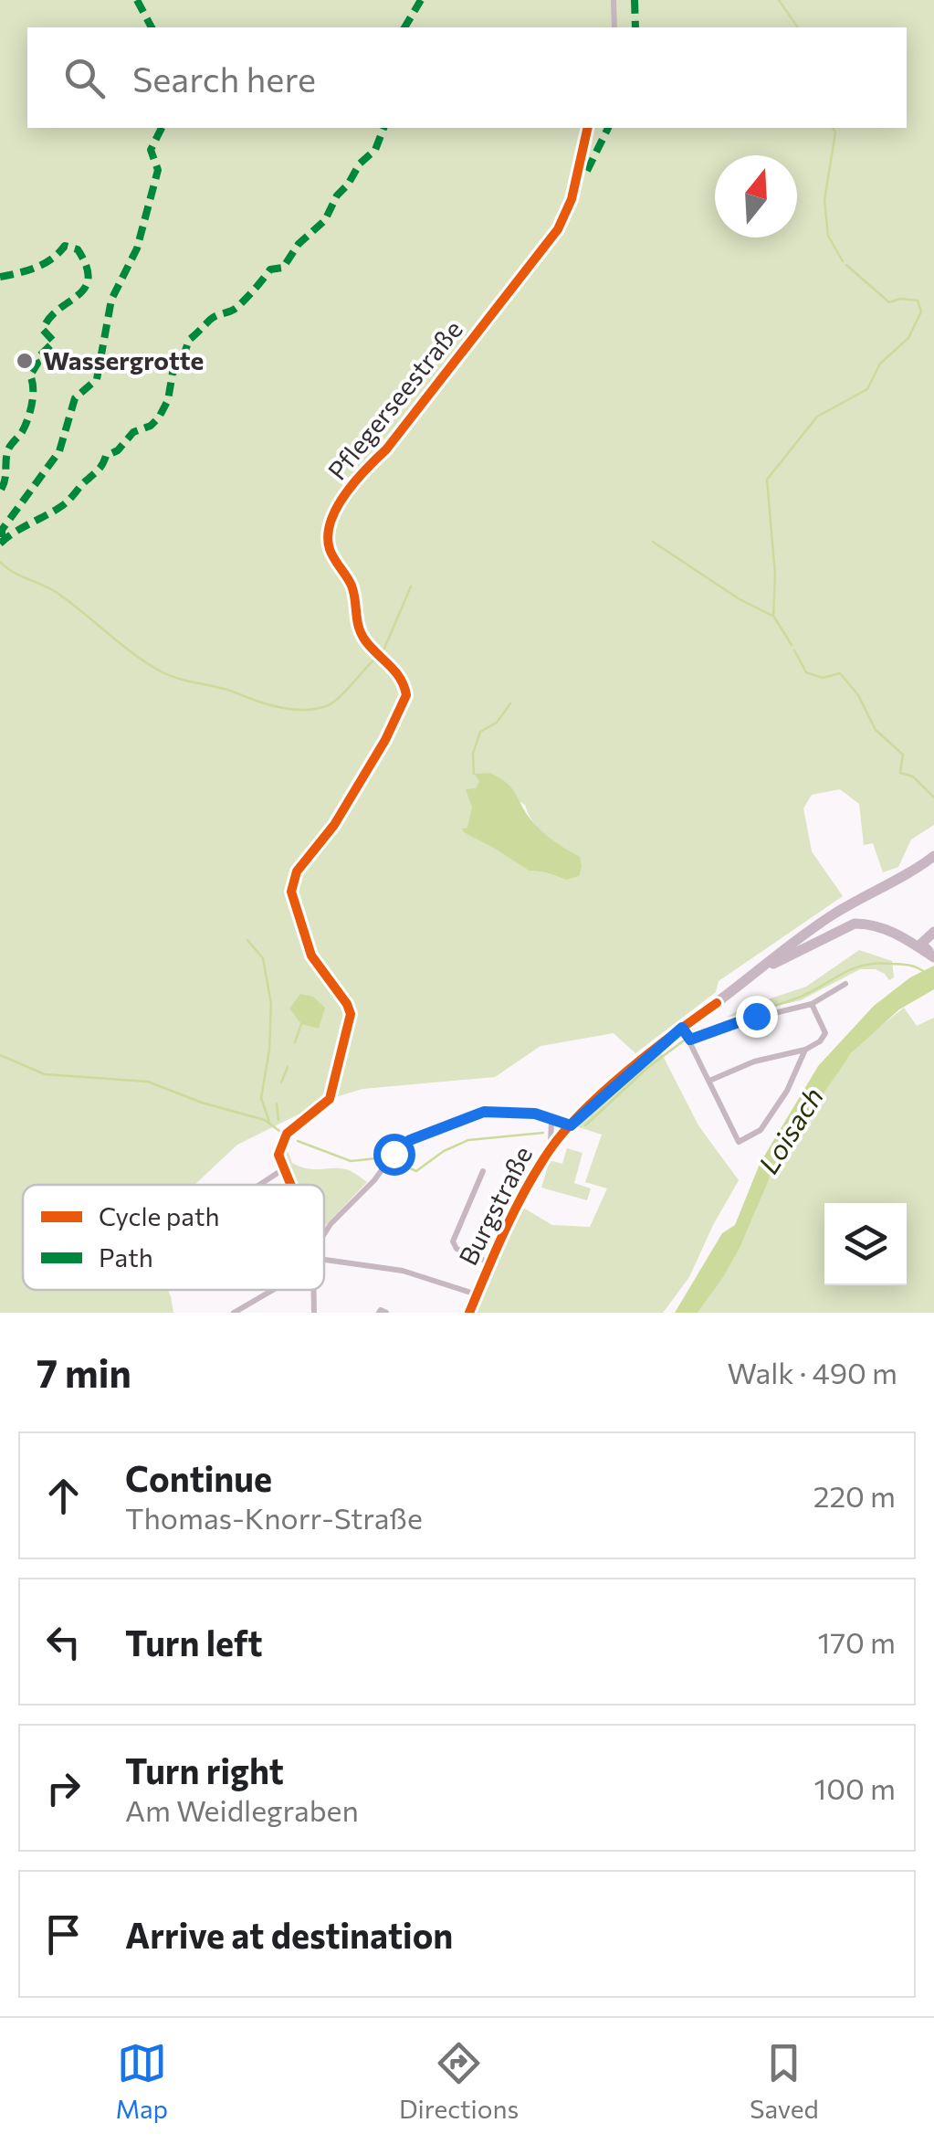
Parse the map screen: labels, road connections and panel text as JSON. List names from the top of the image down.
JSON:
{
  "streets": {
    "main road": ["Burgstraße"],
    "street": ["Pflegerseestraße"]
  },
  "water": ["Loisach"],
  "places": ["Wassergrotte"],
  "legend": ["Cycle path", "Path"],
  "north": "top",
  "page": {
    "search": "Search here",
    "heading": ["7 min", "Walk · 490 m"],
    "list": [
      ["Continue", "Thomas-Knorr-Straße", "220 m"],
      ["Turn left", "170 m"],
      ["Turn right", "Am Weidlegraben", "100 m"],
      "Arrive at destination"
    ],
    "nav": ["Map", "Directions", "Saved"]
  }
}
